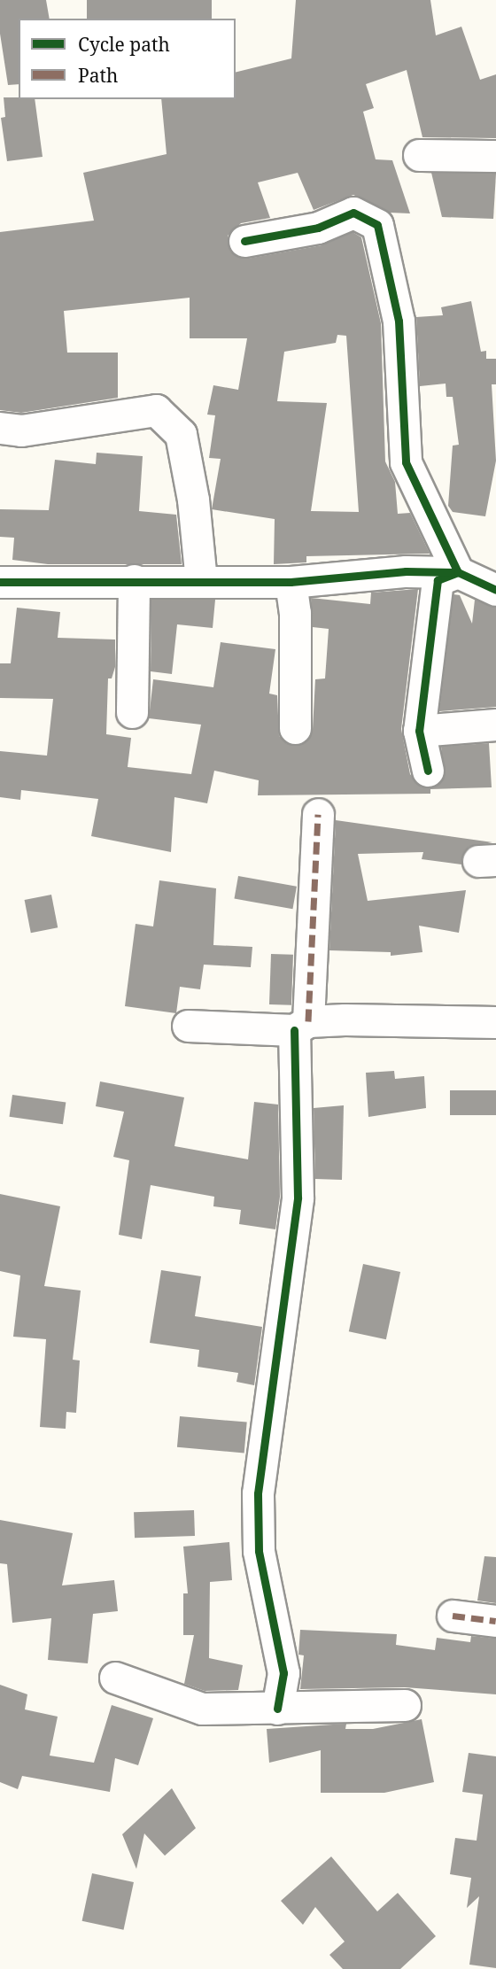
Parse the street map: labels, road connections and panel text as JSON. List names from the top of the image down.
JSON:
{
  "legend": ["Cycle path", "Path"]
}
